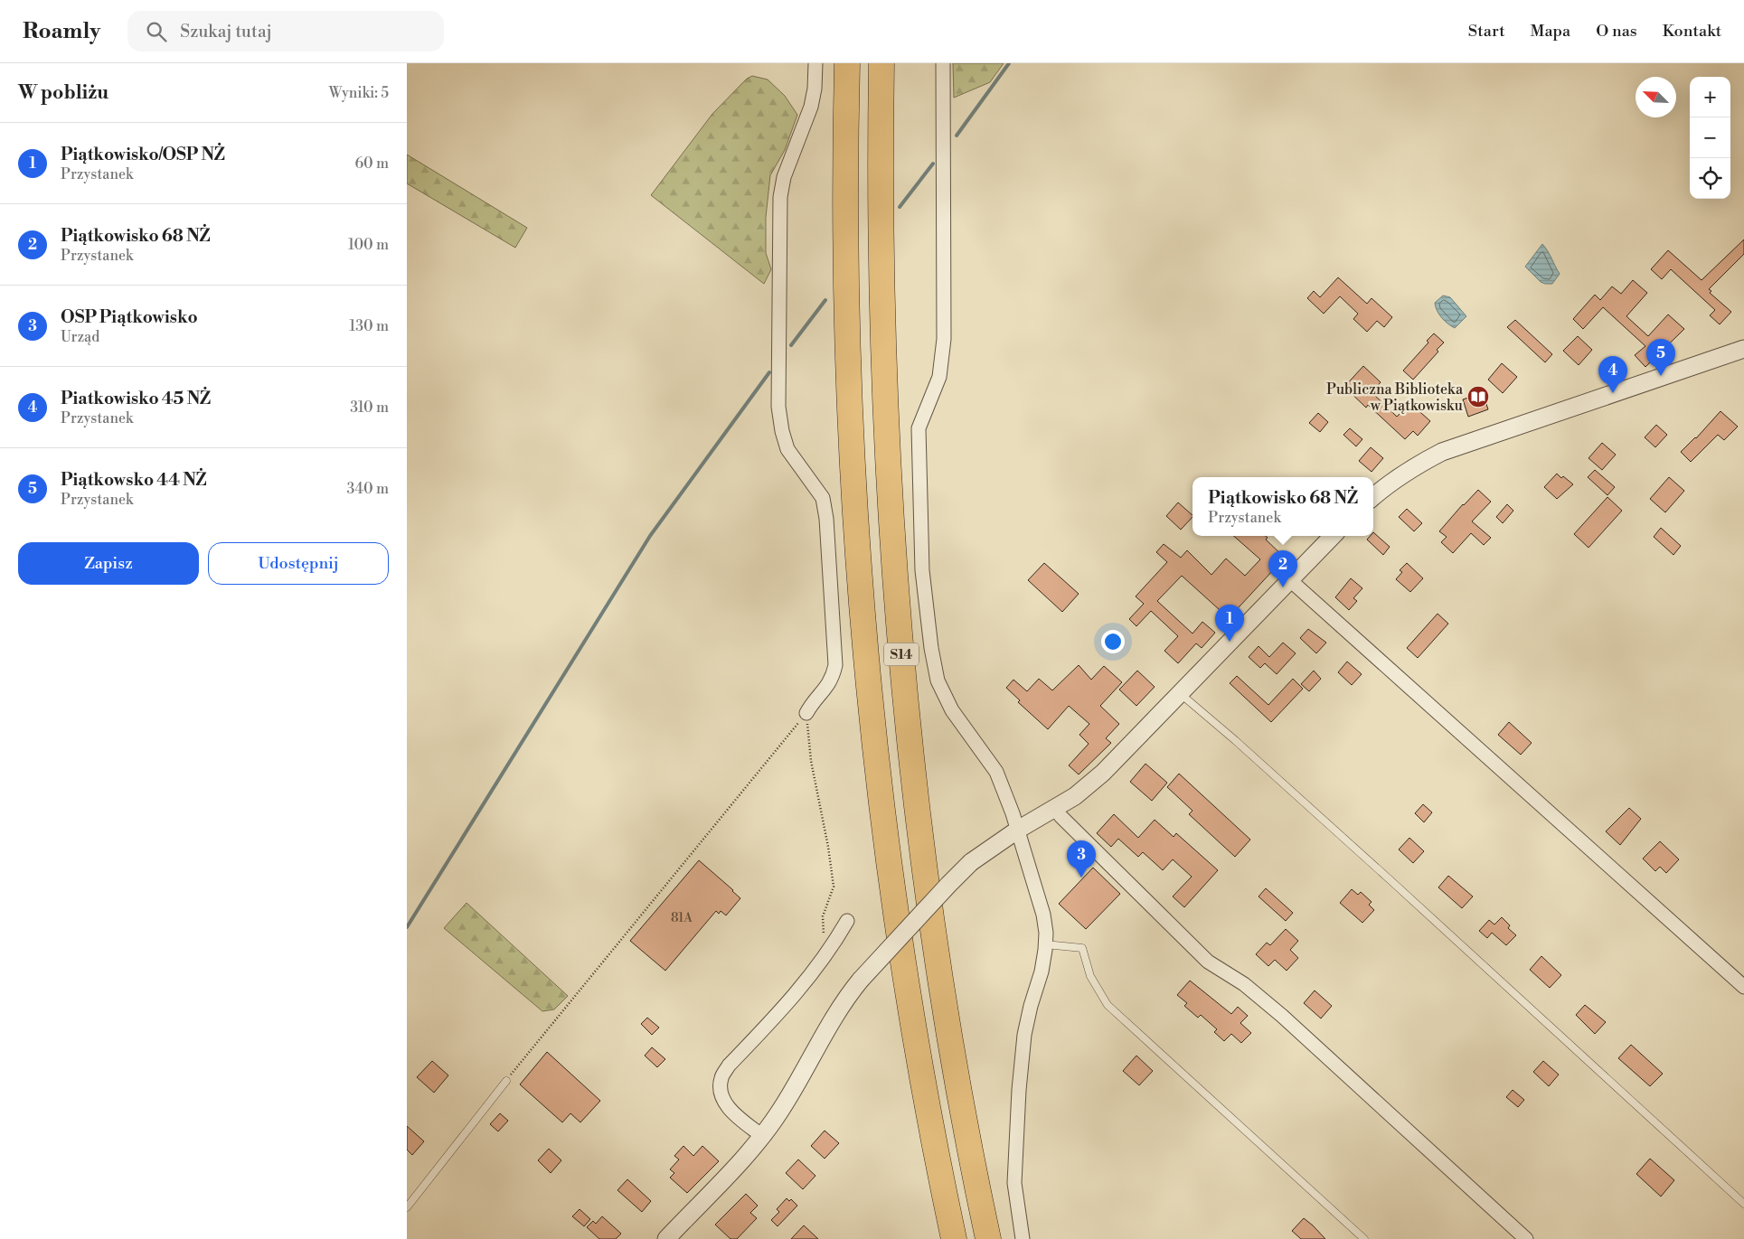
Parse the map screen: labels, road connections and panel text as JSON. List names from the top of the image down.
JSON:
{
  "streets": {
    "highway": ["S14"]
  },
  "places": {
    "library": ["Publiczna Biblioteka w Piątkowisku"]
  },
  "house_numbers": ["81A"],
  "north": "top left",
  "page": {
    "header": "Roamly",
    "search": "Szukaj tutaj",
    "nav": [
      "Start",
      "Mapa",
      "O nas",
      "Kontakt"
    ],
    "heading": ["W pobliżu", "Wyniki: 5"],
    "map_buttons": ["+", "−"],
    "list": [
      {
        "mark": "1",
        "name": "Piątkowisko/OSP NŻ",
        "note": "Przystanek",
        "value": "60 m"
      },
      {
        "mark": "2",
        "name": "Piątkowisko 68 NŻ",
        "note": "Przystanek",
        "value": "100 m"
      },
      {
        "mark": "3",
        "name": "OSP Piątkowisko",
        "note": "Urząd",
        "value": "130 m"
      },
      {
        "mark": "4",
        "name": "Piatkowisko 45 NŻ",
        "note": "Przystanek",
        "value": "310 m"
      },
      {
        "mark": "5",
        "name": "Piątkowsko 44 NŻ",
        "note": "Przystanek",
        "value": "340 m"
      }
    ],
    "pins": [
      "5",
      "4",
      "2",
      "1",
      "3"
    ],
    "popup": ["Piątkowisko 68 NŻ", "Przystanek"],
    "buttons": ["Zapisz", "Udostępnij"]
  }
}
